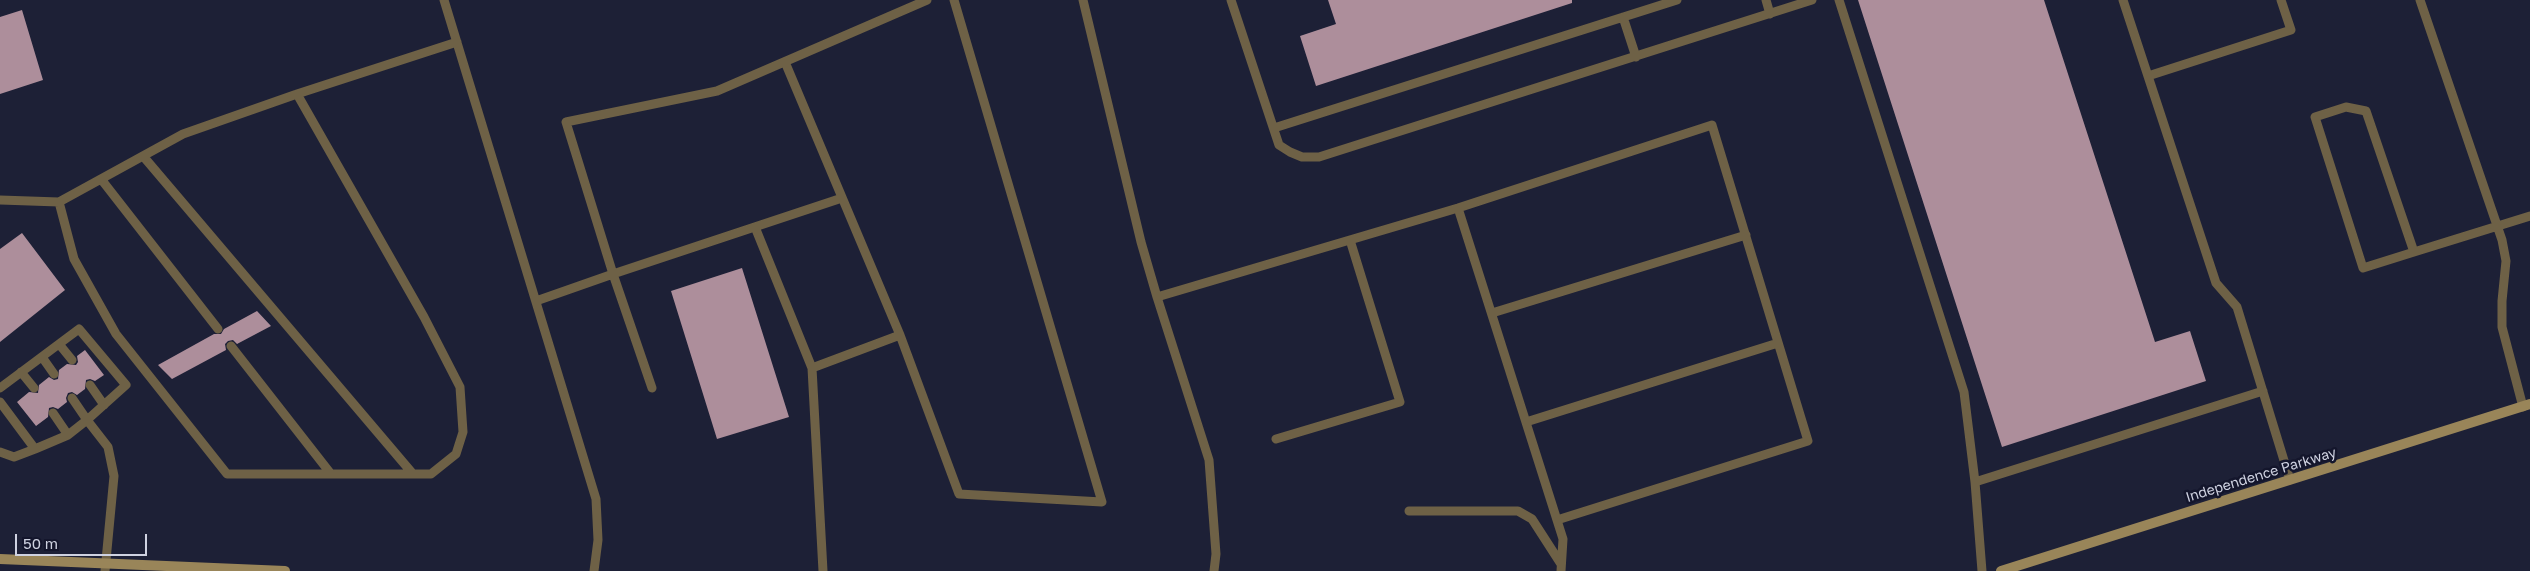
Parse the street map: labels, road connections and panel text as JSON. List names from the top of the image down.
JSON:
{
  "streets": {
    "main road": ["Independence Parkway"]
  },
  "scale_bar": "50 m"
}
